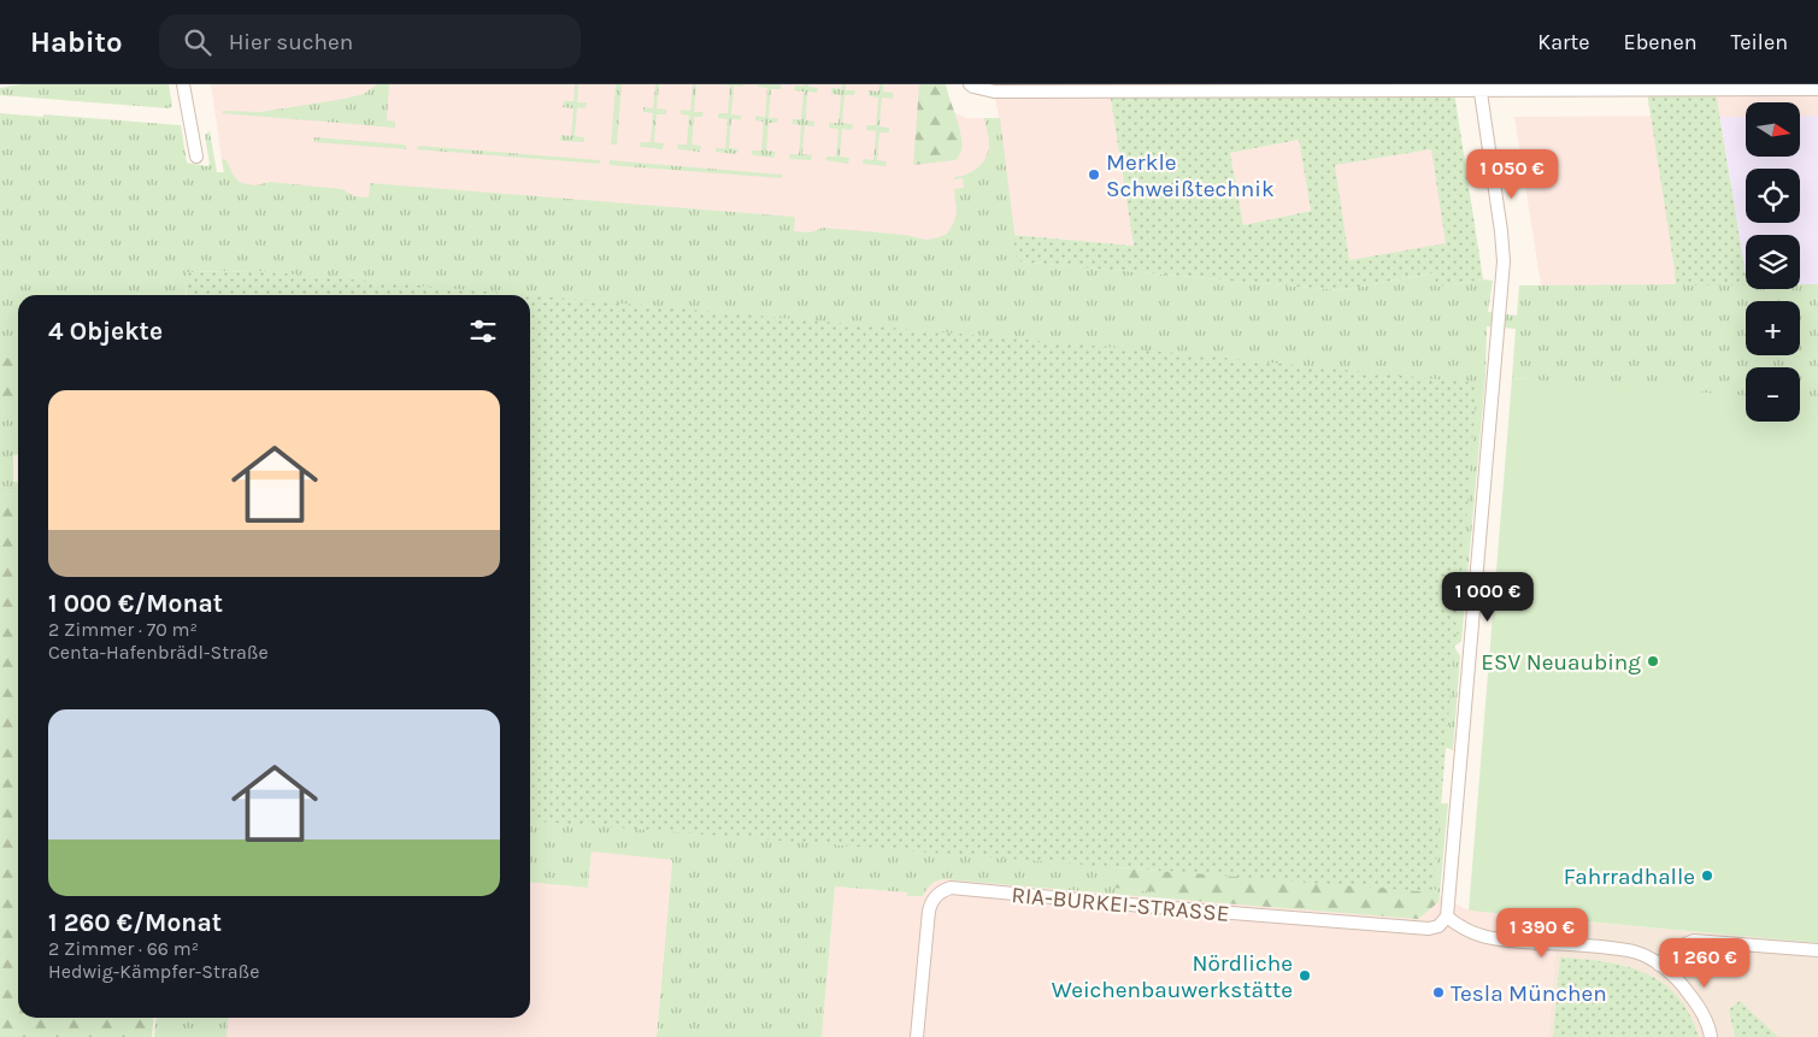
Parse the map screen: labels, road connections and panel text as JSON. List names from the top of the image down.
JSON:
{
  "streets": {
    "street": ["RIA-BURKEI-STRASSE"]
  },
  "places": [
    "Merkle Schweißtechnik",
    "ESV Neuaubing",
    "Fahrradhalle",
    "Nördliche Weichenbauwerkstätte",
    "Tesla München"
  ],
  "north": "right",
  "page": {
    "header": "Habito",
    "search": "Hier suchen",
    "nav": ["Karte", "Ebenen", "Teilen"],
    "map_buttons": ["+", "−"],
    "price": [
      "1 050 €",
      "1 000 €",
      "1 390 €",
      "1 260 €"
    ],
    "heading": "4 Objekte",
    "list": [
      {
        "name": "1 000 €/Monat",
        "note": "2 Zimmer · 70 m² · Centa-Hafenbrädl-Straße"
      },
      {
        "name": "1 260 €/Monat",
        "note": "2 Zimmer · 66 m² · Hedwig-Kämpfer-Straße"
      }
    ]
  }
}
